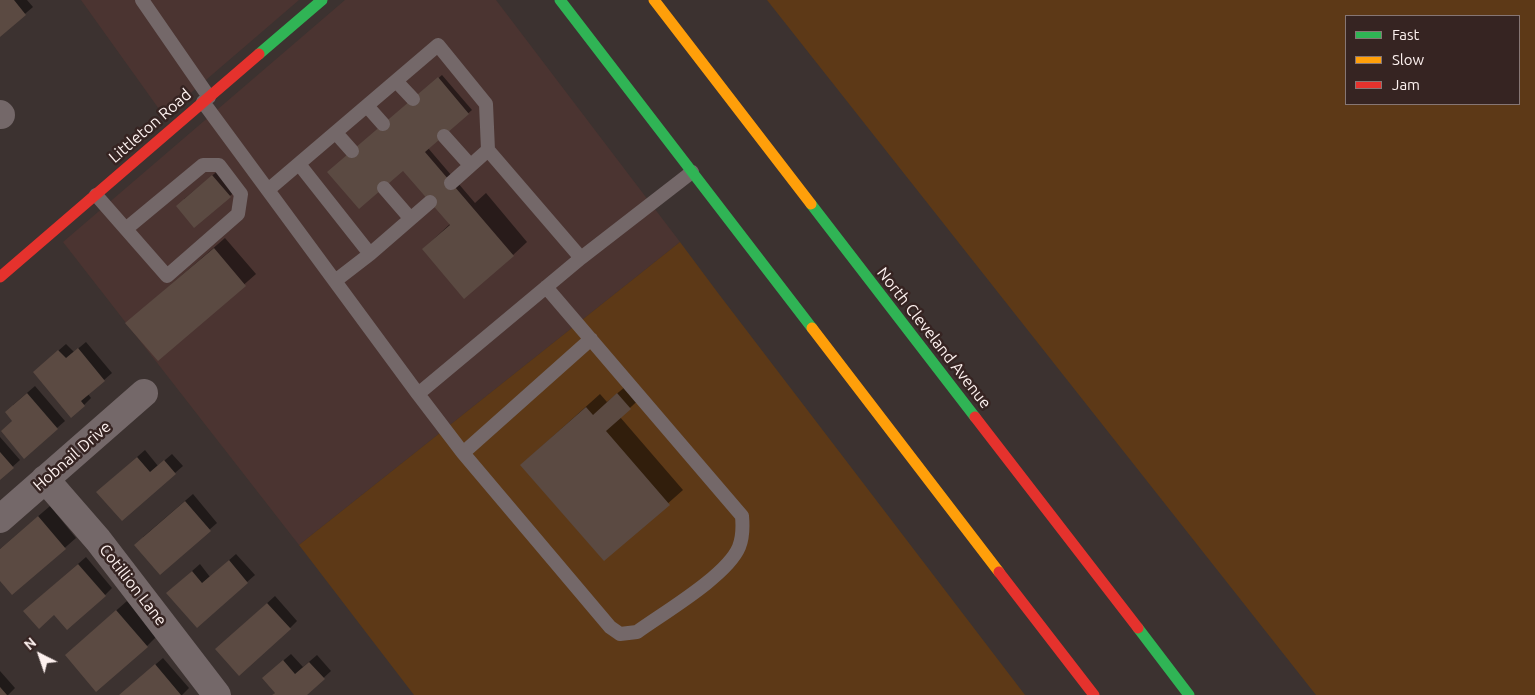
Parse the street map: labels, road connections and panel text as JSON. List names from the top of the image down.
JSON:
{
  "streets": {
    "main road": ["Littleton Road", "North Cleveland Avenue"],
    "street": ["Hobnail Drive", "Cotillion Lane"]
  },
  "crossings": [
    ["Hobnail Drive", "Cotillion Lane"]
  ],
  "legend": ["Fast", "Slow", "Jam"],
  "north": "top left"
}
